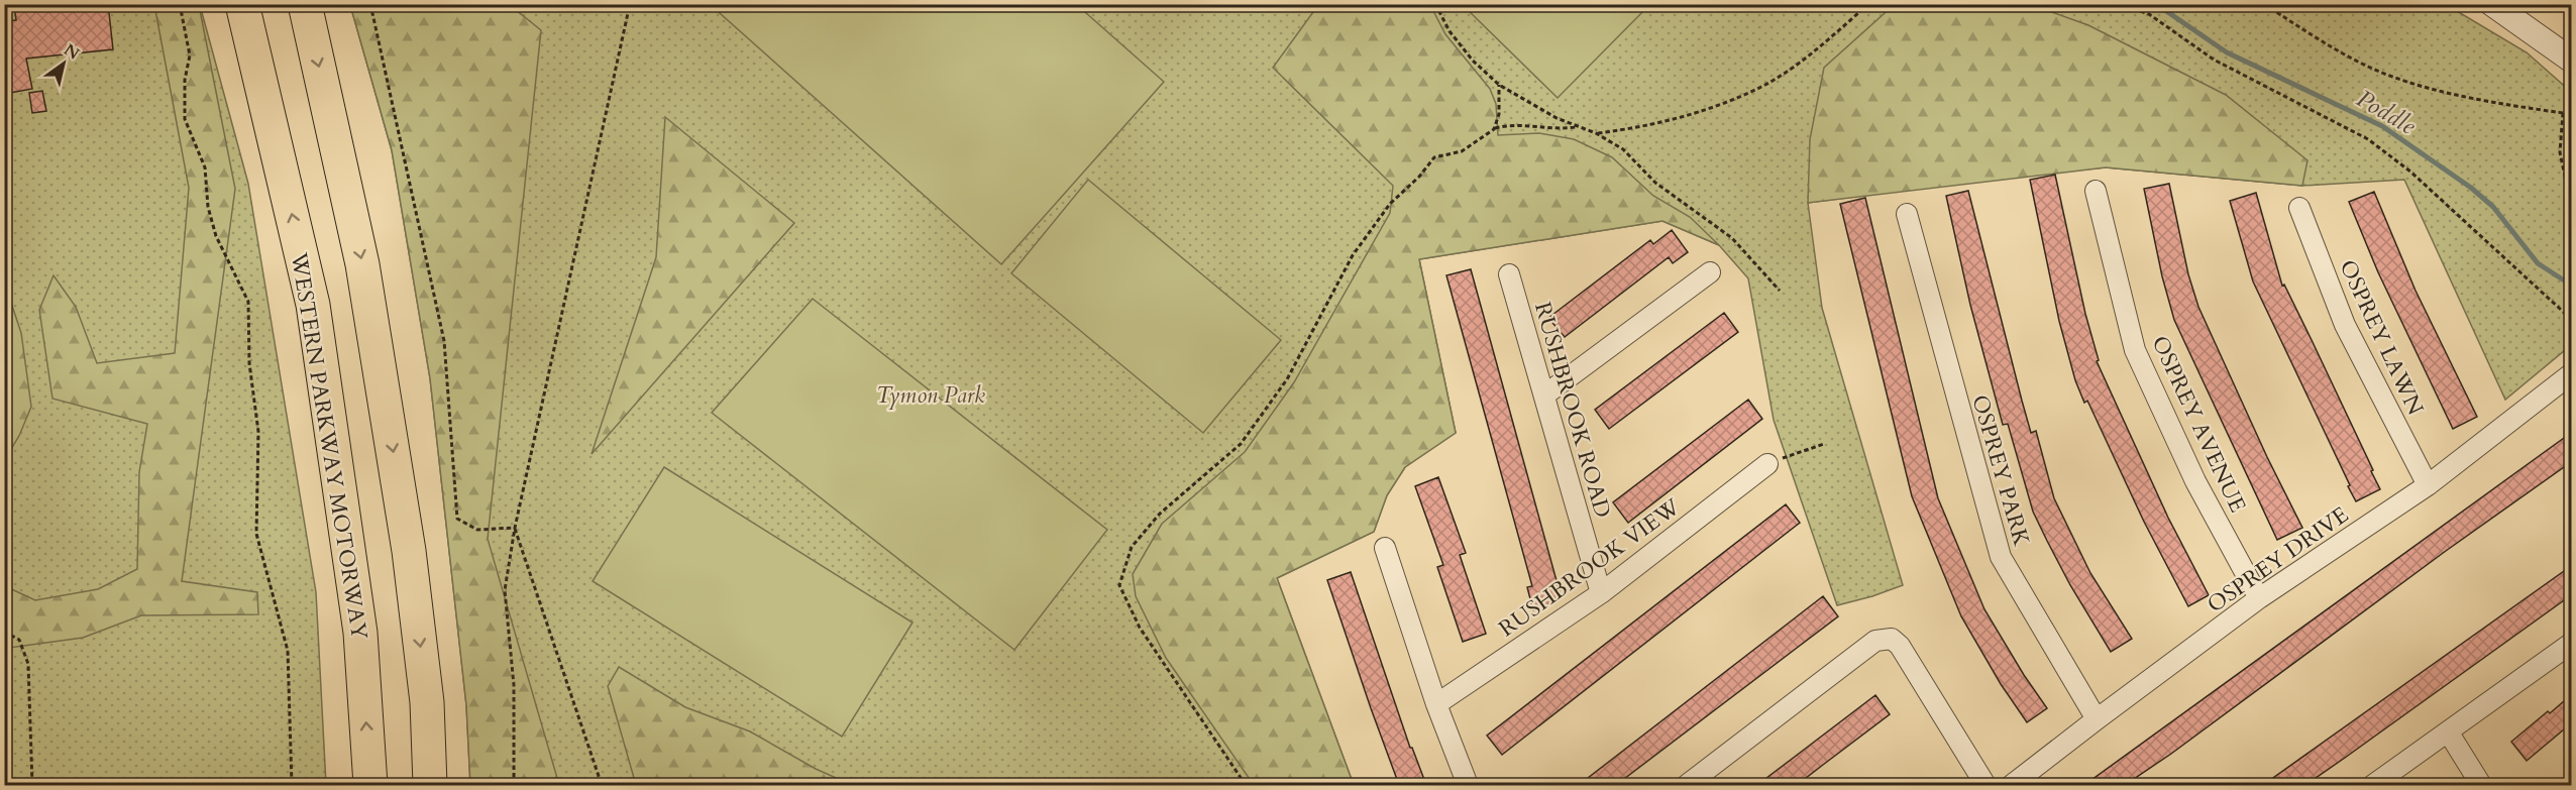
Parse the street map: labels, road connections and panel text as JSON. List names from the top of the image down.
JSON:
{
  "streets": {
    "highway": ["WESTERN PARKWAY MOTORWAY"],
    "street": [
      "OSPREY LAWN",
      "RUSHBROOK ROAD",
      "OSPREY AVENUE",
      "OSPREY PARK",
      "OSPREY DRIVE",
      "RUSHBROOK VIEW"
    ]
  },
  "crossings": [
    ["OSPREY LAWN", "OSPREY DRIVE"],
    ["RUSHBROOK ROAD", "RUSHBROOK VIEW"],
    ["OSPREY AVENUE", "OSPREY DRIVE"],
    ["OSPREY PARK", "OSPREY DRIVE"]
  ],
  "water": ["Poddle"],
  "parks": ["Tymon Park"],
  "north": "top right"
}
